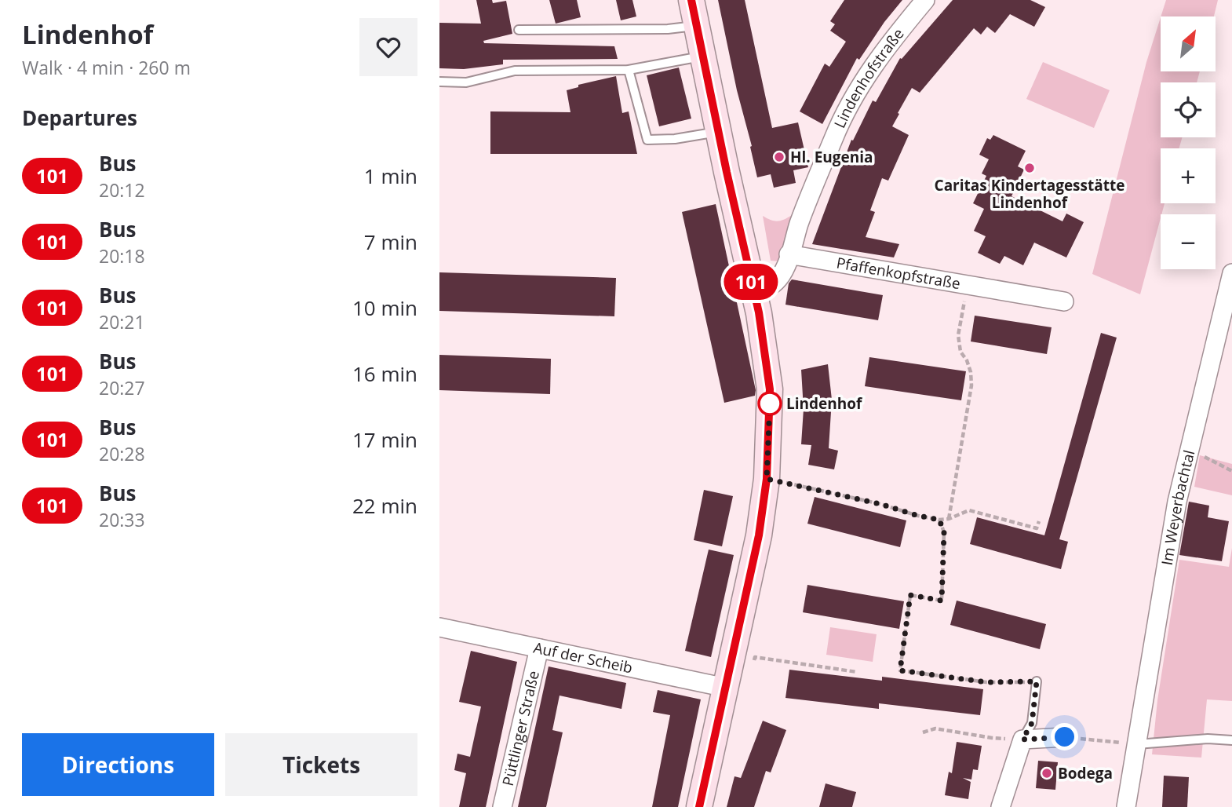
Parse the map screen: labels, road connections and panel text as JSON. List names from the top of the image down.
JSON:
{
  "streets": {
    "street": [
      "Lindenhofstraße",
      "Pfaffenkopfstraße",
      "Im Weyerbachtal",
      "Auf der Scheib",
      "Püttlinger Straße"
    ]
  },
  "crossings": [
    ["Lindenhofstraße", "Pfaffenkopfstraße"],
    ["Auf der Scheib", "Püttlinger Straße"]
  ],
  "places": [
    "Hl. Eugenia",
    "Caritas Kindertagesstätte Lindenhof",
    "Lindenhof",
    "Bodega"
  ],
  "lines": ["bus line 101"],
  "north": "top right",
  "page": {
    "heading": [
      ["Lindenhof", "Walk · 4 min · 260 m"],
      "Departures"
    ],
    "on_map": "101",
    "map_buttons": ["+", "−"],
    "list": [
      {
        "mark": "101",
        "name": "Bus",
        "note": "20:12",
        "value": "1 min"
      },
      {
        "mark": "101",
        "name": "Bus",
        "note": "20:18",
        "value": "7 min"
      },
      {
        "mark": "101",
        "name": "Bus",
        "note": "20:21",
        "value": "10 min"
      },
      {
        "mark": "101",
        "name": "Bus",
        "note": "20:27",
        "value": "16 min"
      },
      {
        "mark": "101",
        "name": "Bus",
        "note": "20:28",
        "value": "17 min"
      },
      {
        "mark": "101",
        "name": "Bus",
        "note": "20:33",
        "value": "22 min"
      }
    ],
    "buttons": ["Directions", "Tickets"]
  }
}
